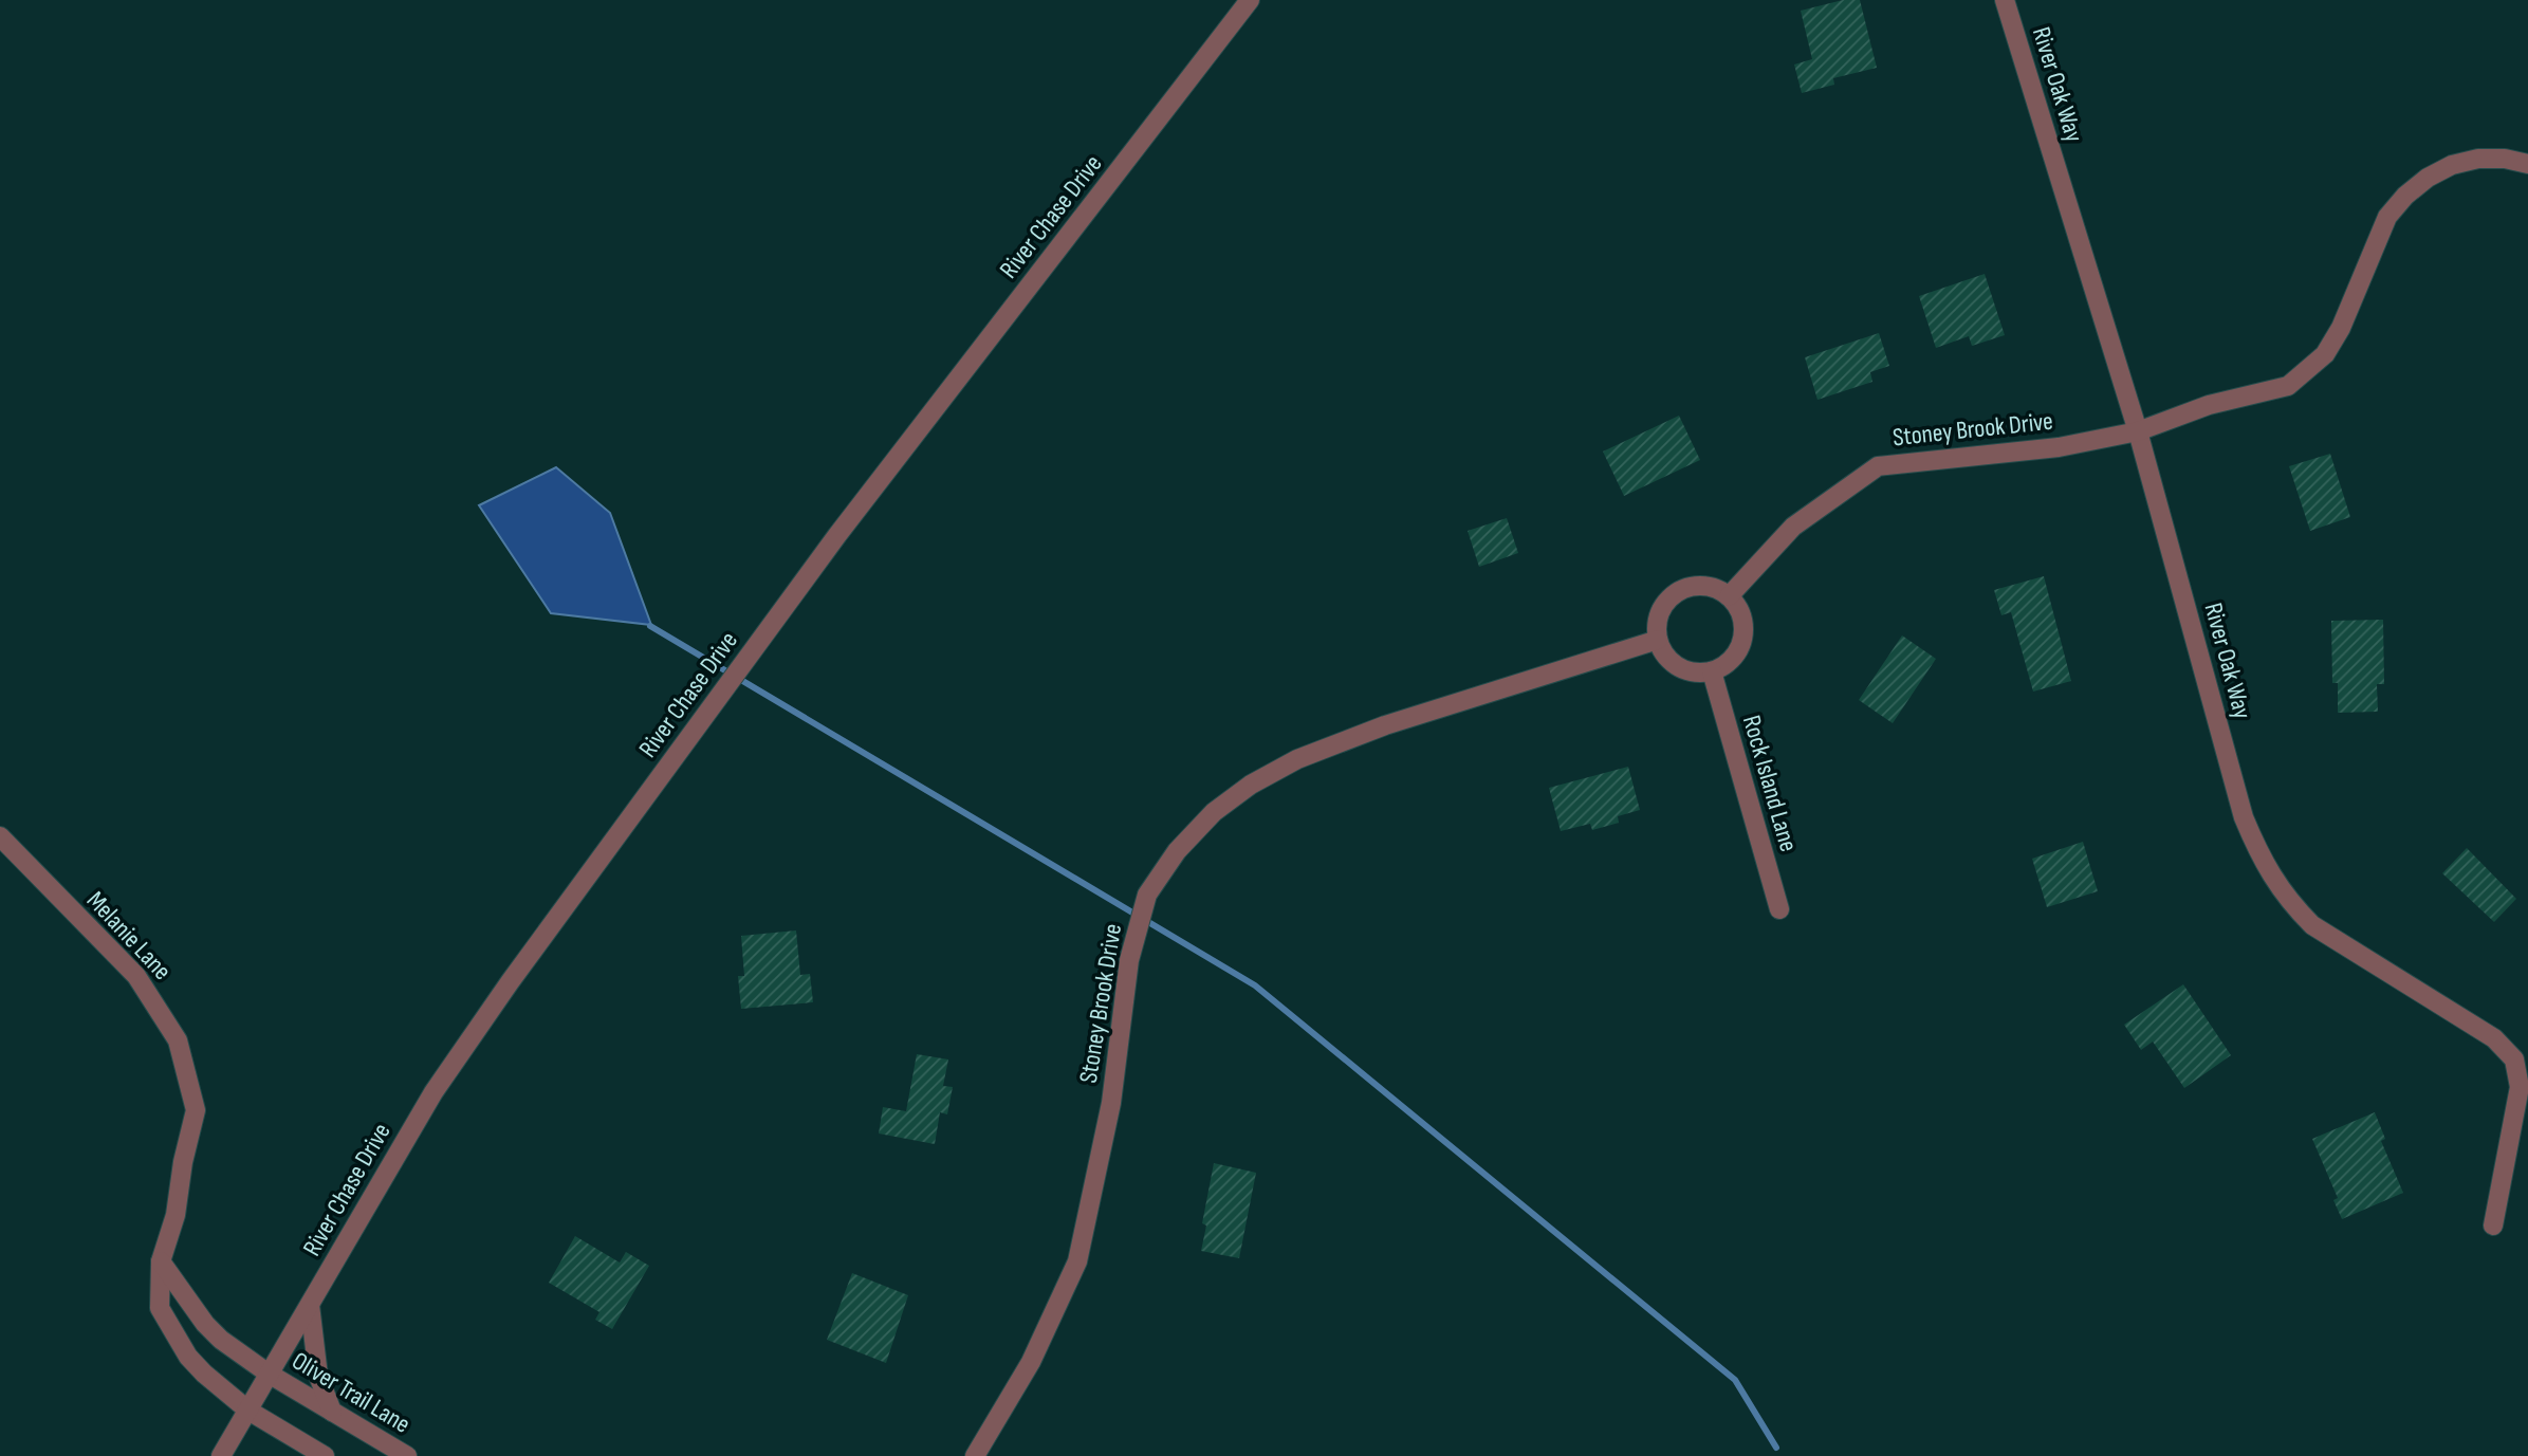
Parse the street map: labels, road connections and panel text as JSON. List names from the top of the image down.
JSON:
{
  "streets": {
    "street": [
      "River Oak Way",
      "River Chase Drive",
      "Stoney Brook Drive",
      "Rock Island Lane",
      "Melanie Lane",
      "Oliver Trail Lane"
    ]
  },
  "crossings": [
    ["River Oak Way", "Stoney Brook Drive"],
    ["River Chase Drive", "Melanie Lane"],
    ["River Chase Drive", "Oliver Trail Lane"],
    ["Stoney Brook Drive", "Rock Island Lane"]
  ]
}
